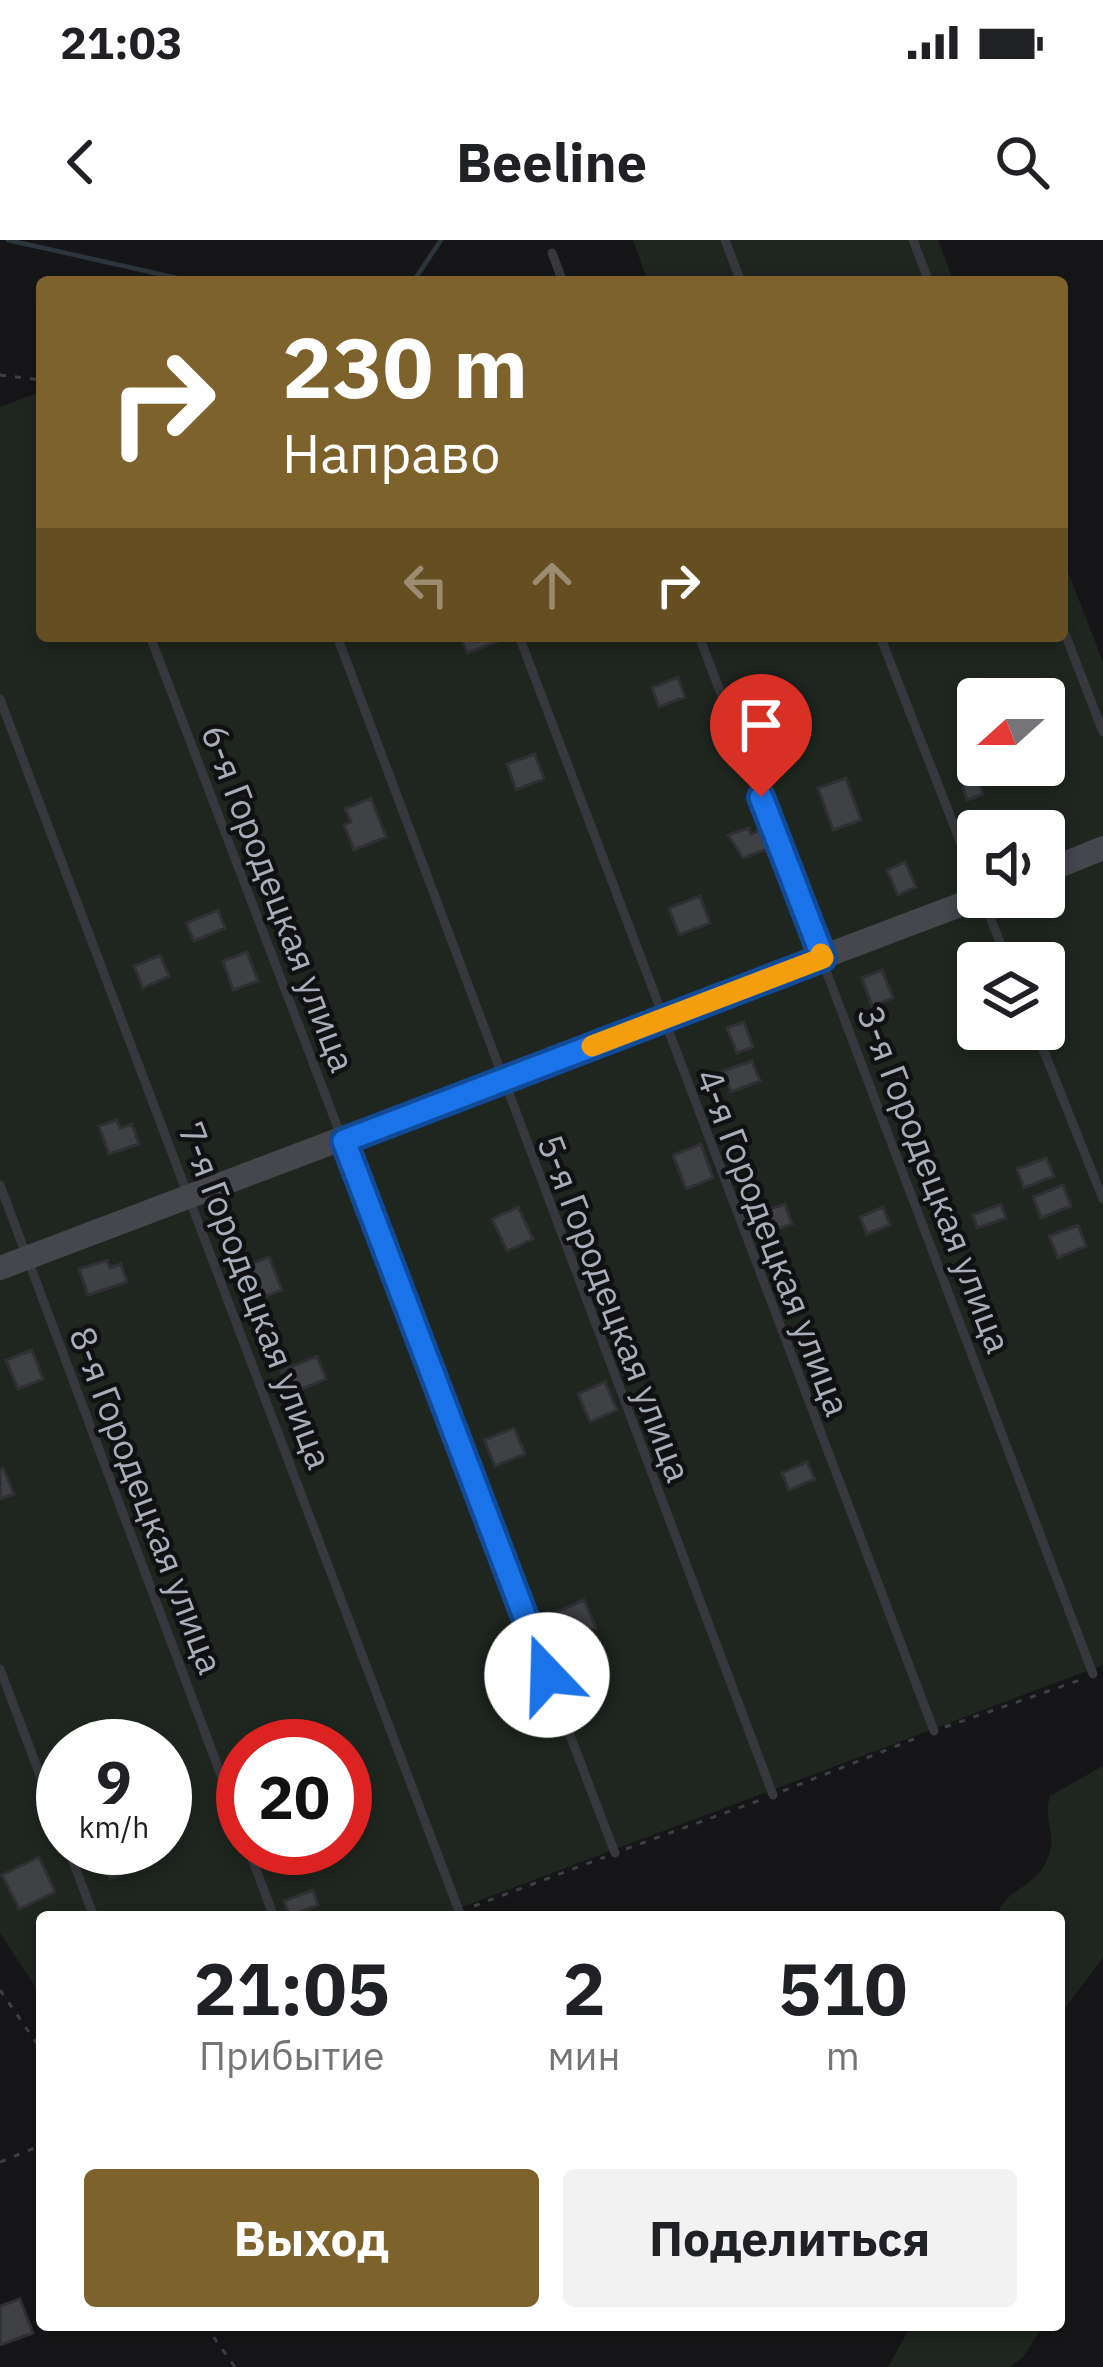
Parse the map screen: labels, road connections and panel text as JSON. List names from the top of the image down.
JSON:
{
  "streets": {
    "lane": [
      "6-я Городецкая улица",
      "3-я Городецкая улица",
      "4-я Городецкая улица",
      "7-я Городецкая улица",
      "5-я Городецкая улица",
      "8-я Городецкая улица"
    ]
  },
  "north": "left",
  "page": {
    "status": "21:03",
    "header": "Beeline",
    "turn": ["230 m", "Направо"],
    "speed": "9 km/h",
    "limit": "20",
    "eta": [
      "21:05",
      "Прибытие",
      "2",
      "мин",
      "510",
      "m"
    ],
    "buttons": ["Выход", "Поделиться"]
  }
}
